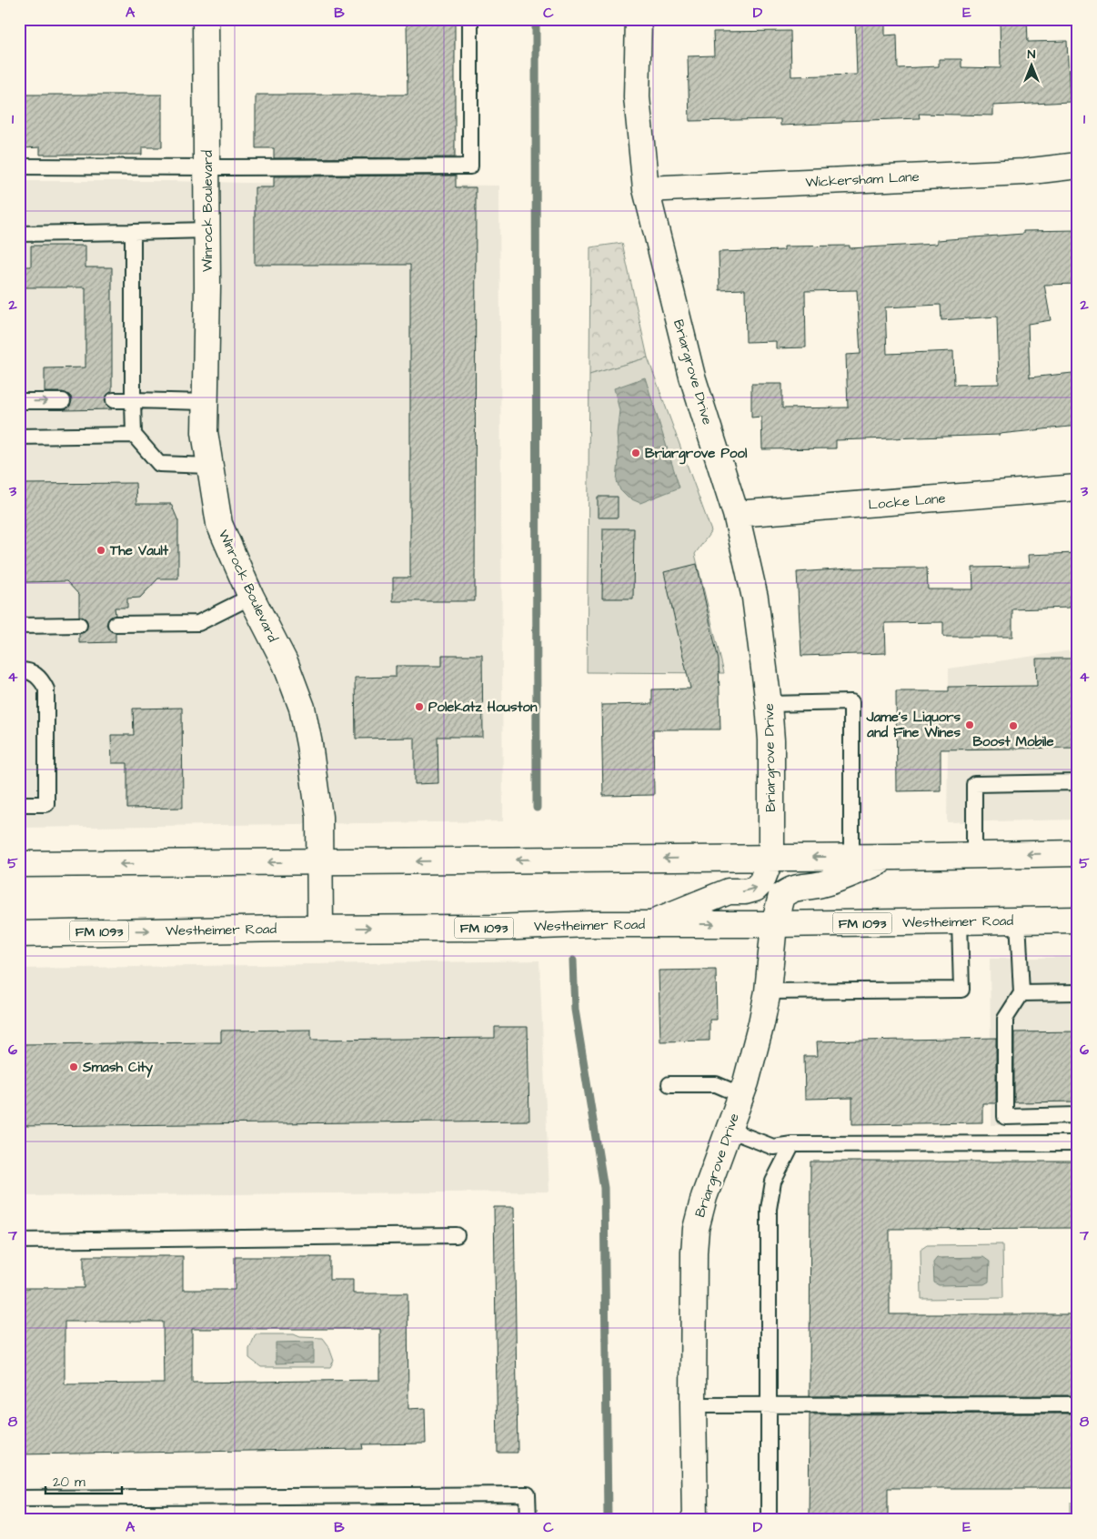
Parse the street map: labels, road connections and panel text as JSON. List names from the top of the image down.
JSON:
{
  "streets": {
    "street": [
      "Wickersham Lane",
      "Winrock Boulevard",
      "Briargrove Drive",
      "Locke Lane",
      "Westheimer Road",
      "FM 1093"
    ]
  },
  "crossings": [
    ["Wickersham Lane", "Briargrove Drive"],
    ["Winrock Boulevard", "Westheimer Road"],
    ["Briargrove Drive", "Locke Lane"],
    ["Briargrove Drive", "Westheimer Road"]
  ],
  "places": [
    "Briargrove Pool",
    "The Vault",
    "Polekatz Houston",
    "Jame's Liquors and Fine Wines",
    "Boost Mobile",
    "Smash City"
  ],
  "scale_bar": "20 m",
  "north": "top",
  "grid": {
    "columns": [
      "A",
      "B",
      "C",
      "D",
      "E"
    ],
    "rows": [
      "1",
      "2",
      "3",
      "4",
      "5",
      "6",
      "7",
      "8"
    ]
  }
}
